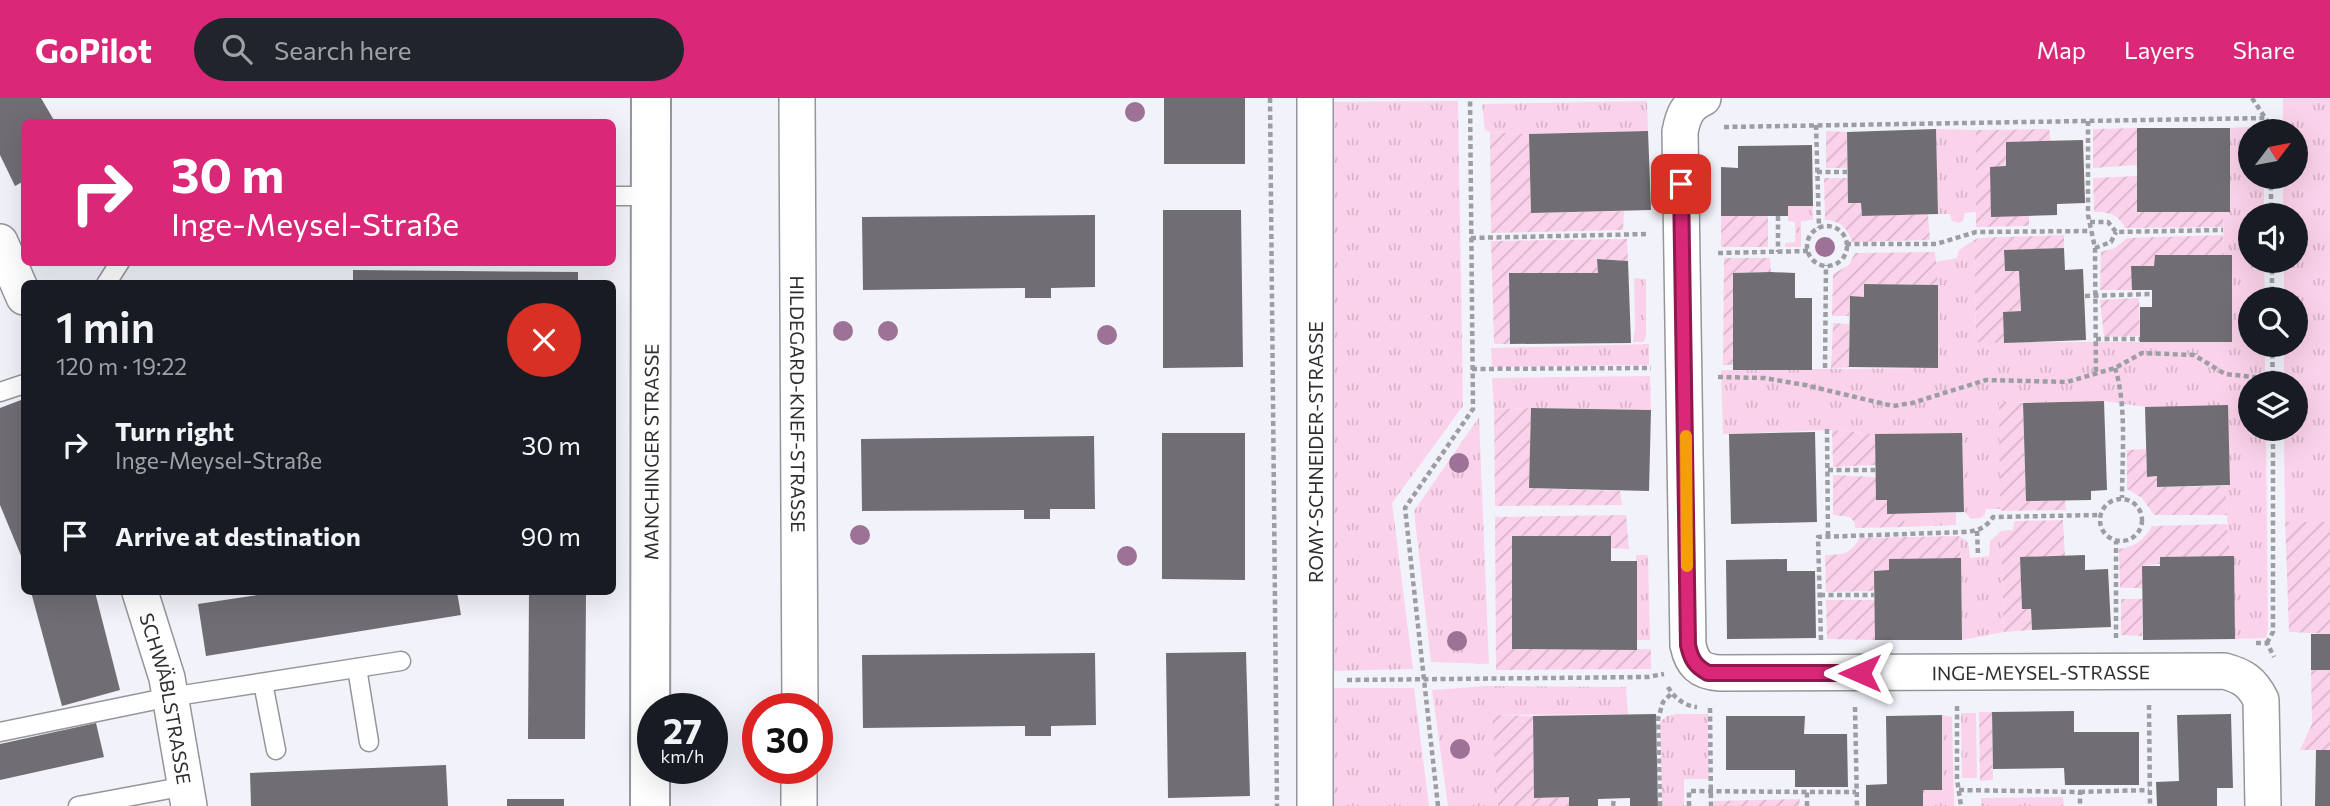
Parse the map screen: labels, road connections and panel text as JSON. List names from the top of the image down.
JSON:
{
  "streets": {
    "main road": ["MANCHINGER STRASSE"],
    "street": [
      "HILDEGARD-KNEF-STRASSE",
      "ROMY-SCHNEIDER-STRASSE",
      "INGE-MEYSEL-STRASSE",
      "SCHWÄBLSTRASSE"
    ]
  },
  "north": "top right",
  "page": {
    "header": "GoPilot",
    "search": "Search here",
    "nav": ["Map", "Layers", "Share"],
    "turn": ["30 m", "Inge-Meysel-Straße"],
    "heading": ["1 min", "120 m · 19:22"],
    "list": [
      {
        "name": "Turn right",
        "note": "Inge-Meysel-Straße",
        "value": "30 m"
      },
      {
        "name": "Arrive at destination",
        "value": "90 m"
      }
    ],
    "speed": "27 km/h",
    "limit": "30"
  }
}
